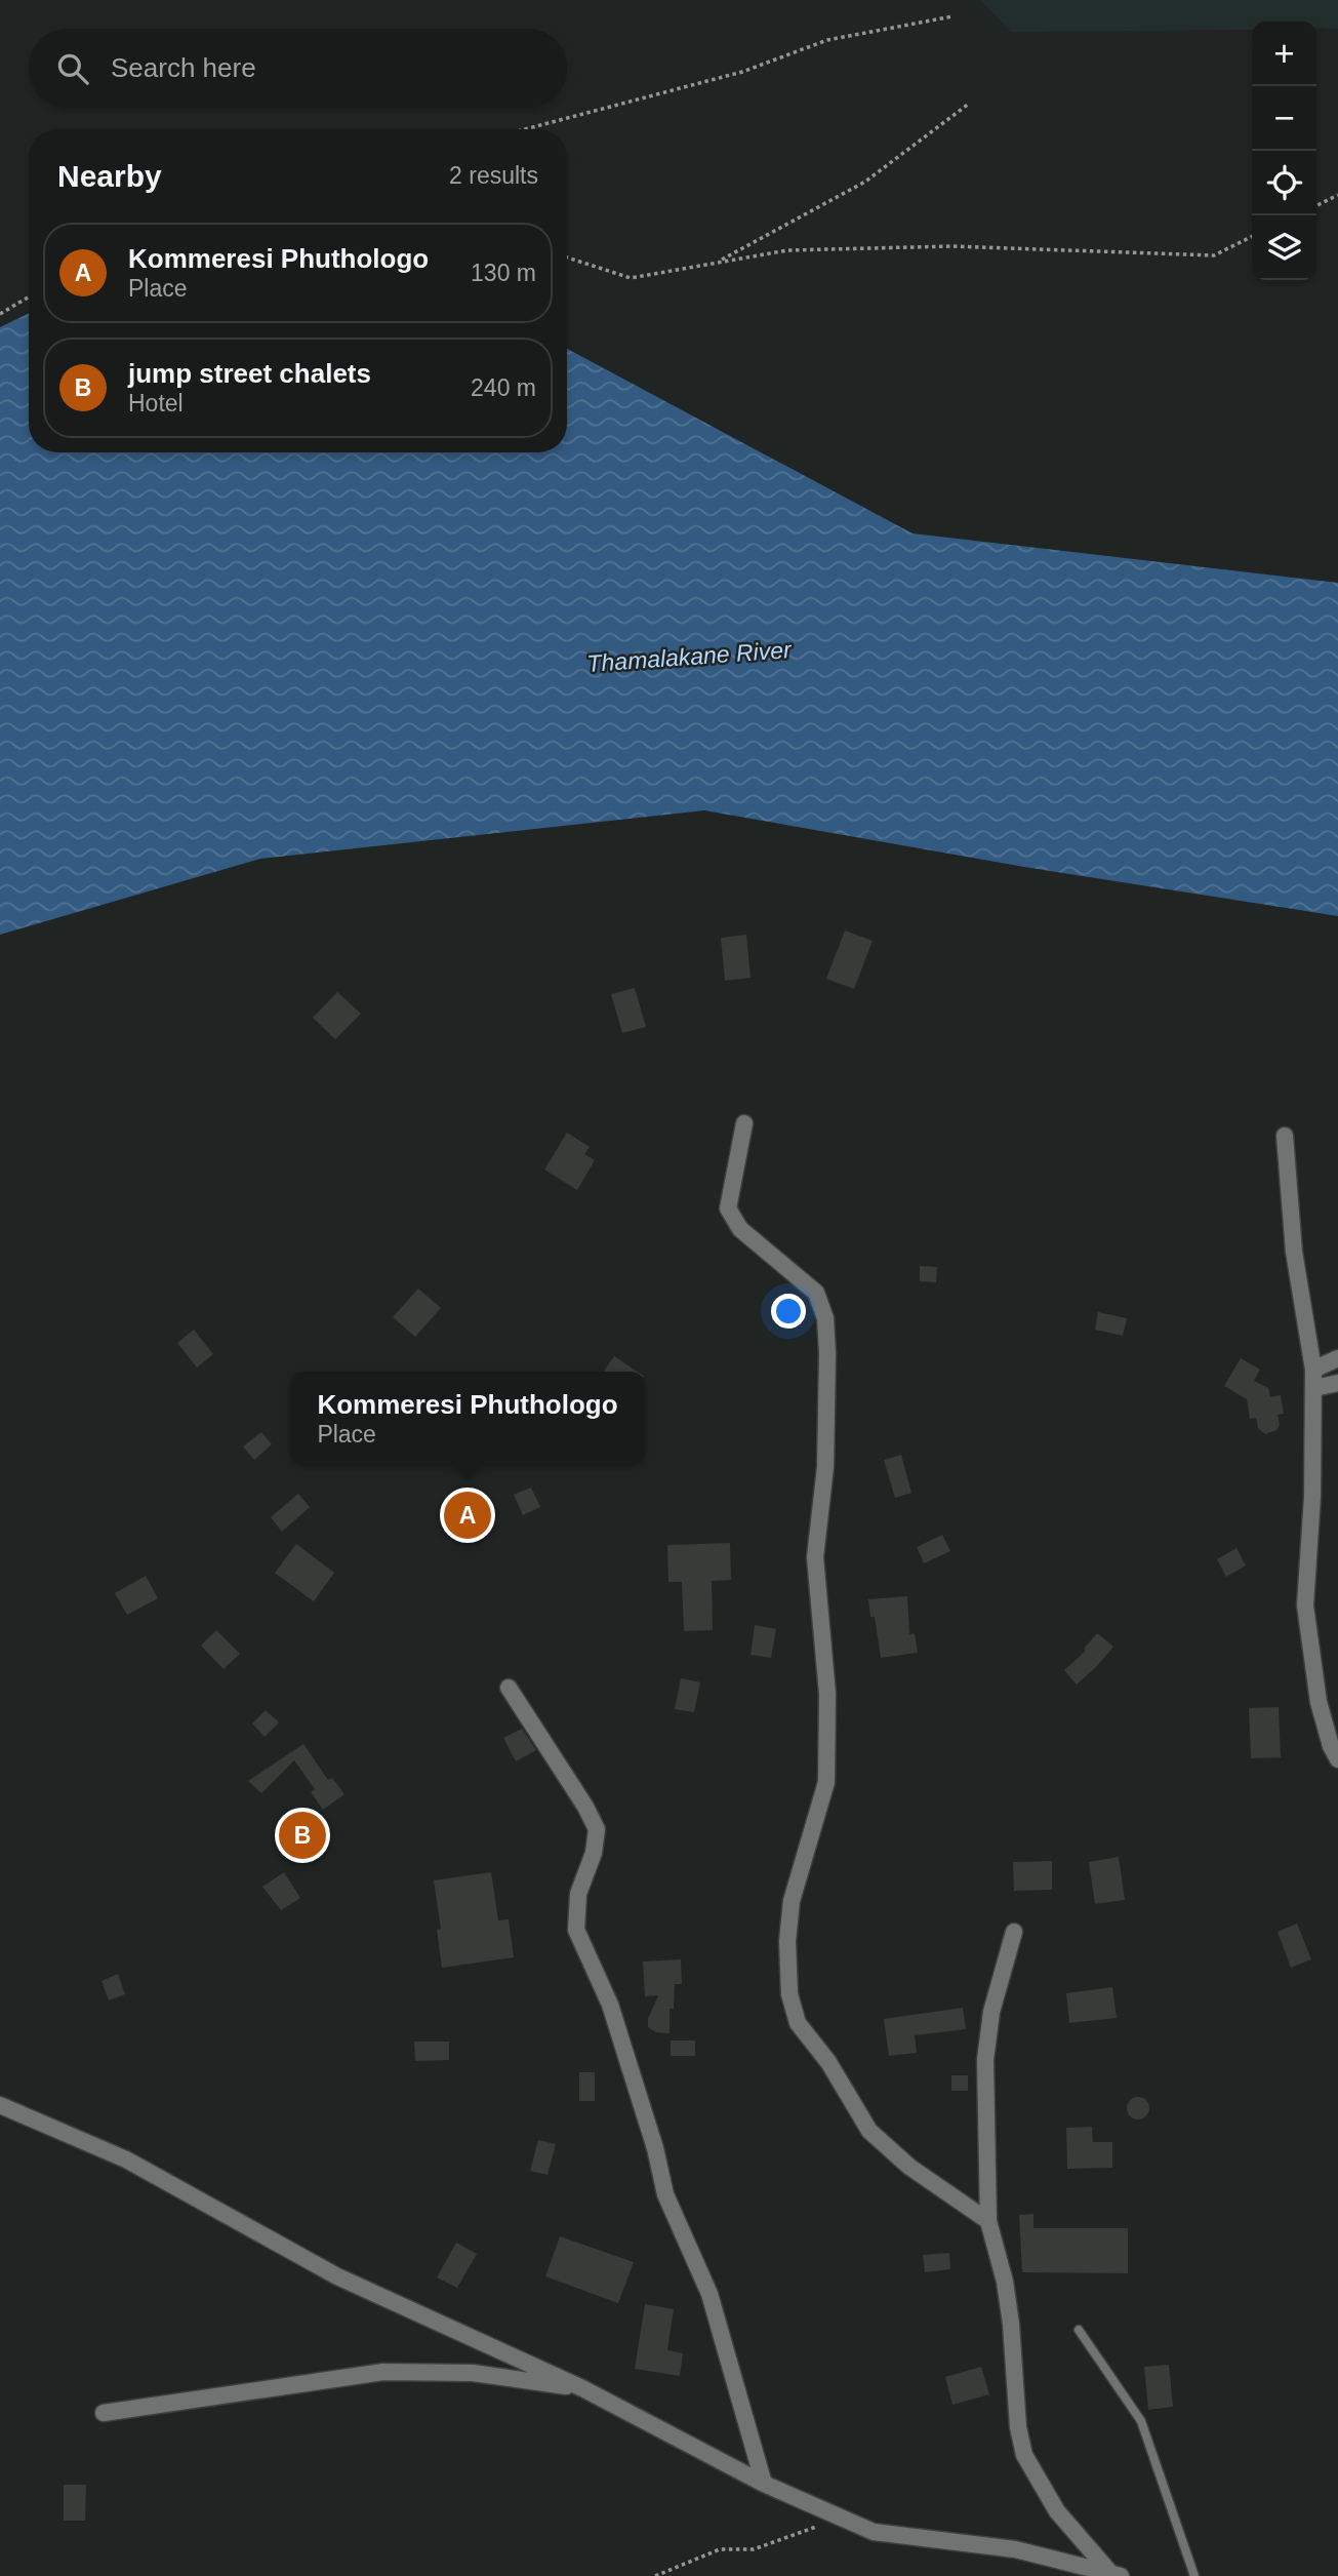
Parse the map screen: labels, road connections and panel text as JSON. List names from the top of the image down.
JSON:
{
  "water": ["Thamalakane River"],
  "page": {
    "map_buttons": ["+", "−"],
    "search": "Search here",
    "heading": ["Nearby", "2 results"],
    "list": [
      {
        "mark": "A",
        "name": "Kommeresi Phuthologo",
        "note": "Place",
        "value": "130 m"
      },
      {
        "mark": "B",
        "name": "jump street chalets",
        "note": "Hotel",
        "value": "240 m"
      }
    ],
    "popup": ["Kommeresi Phuthologo", "Place"],
    "pins": ["A", "B"]
  }
}
